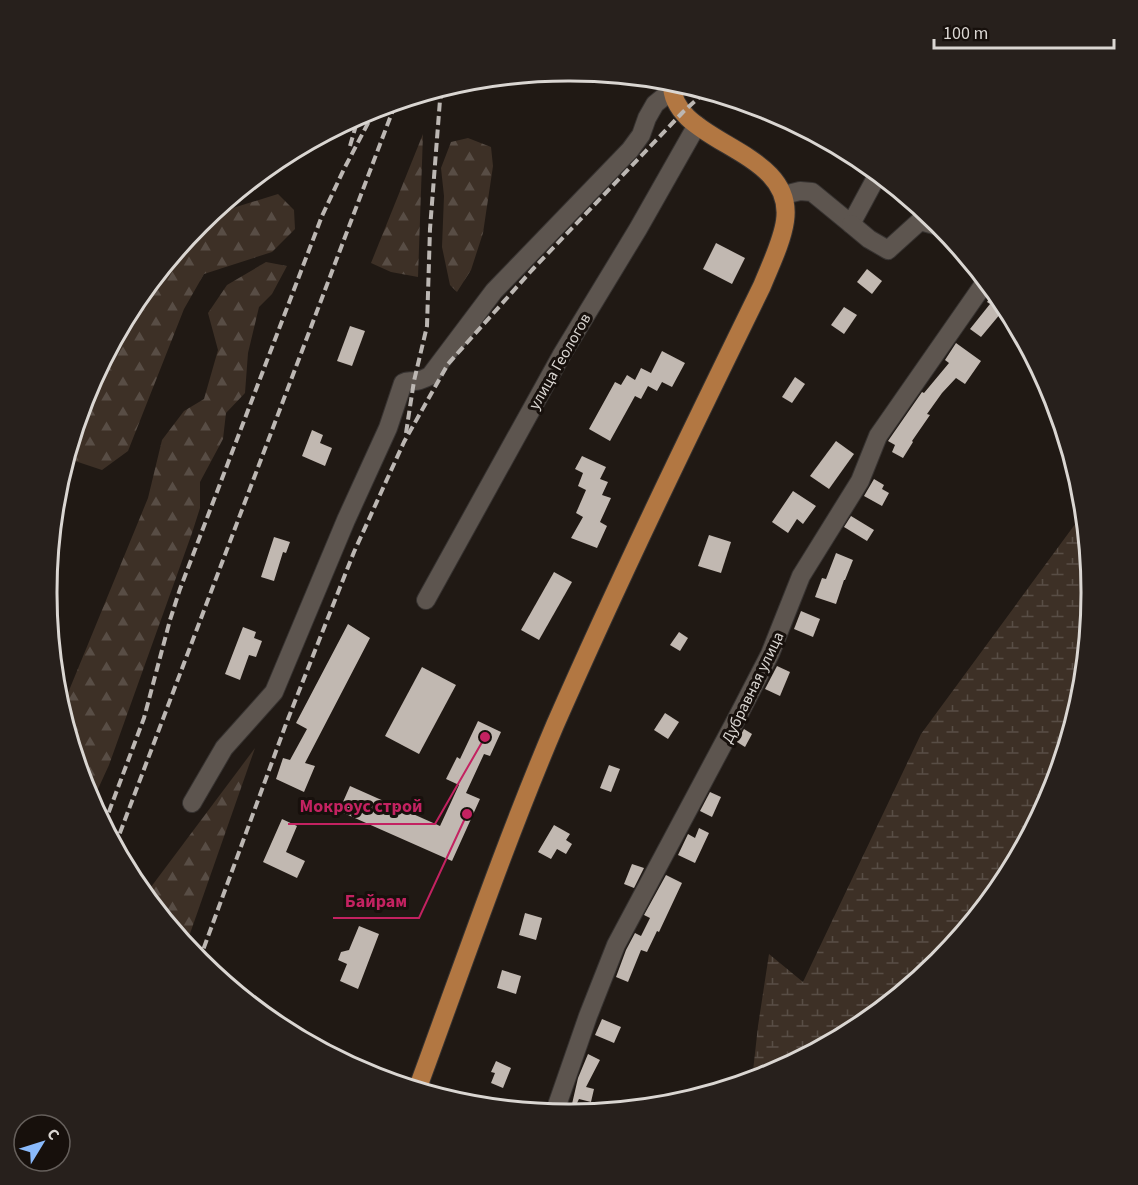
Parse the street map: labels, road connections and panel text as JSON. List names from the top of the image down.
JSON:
{
  "streets": {
    "street": ["улица Геологов", "Дубравная улица"]
  },
  "places": ["Мокроус строй", "Байрам"],
  "scale_bar": "100 m",
  "north": "top right"
}
